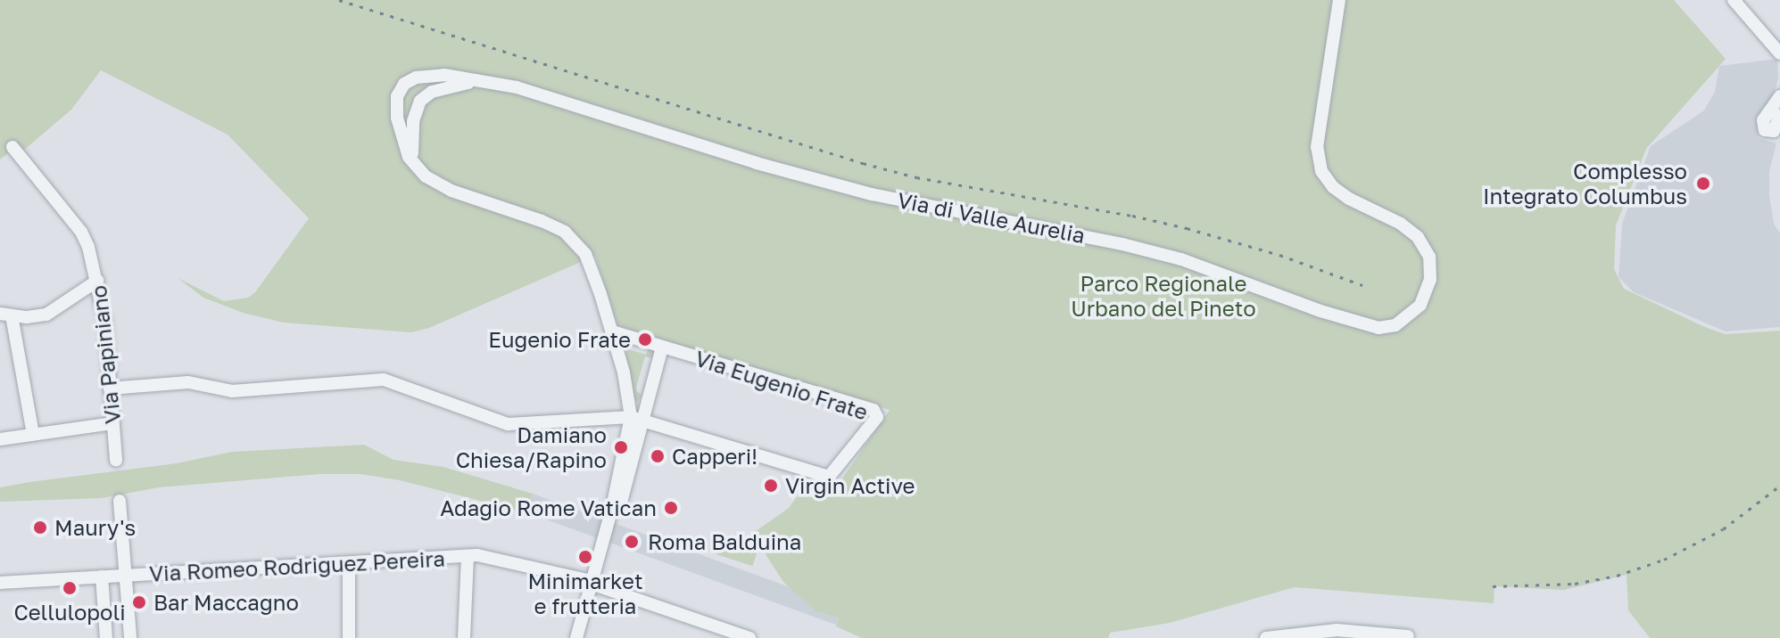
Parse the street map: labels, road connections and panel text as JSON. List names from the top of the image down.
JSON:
{
  "streets": {
    "street": [
      "Via di Valle Aurelia",
      "Via Papiniano",
      "Via Eugenio Frate",
      "Via Romeo Rodriguez Pereira"
    ]
  },
  "parks": ["Parco Regionale Urbano del Pineto"],
  "places": [
    "Complesso Integrato Columbus",
    "Eugenio Frate",
    "Damiano Chiesa/Rapino",
    "Capperi!",
    "Virgin Active",
    "Adagio Rome Vatican",
    "Maury's",
    "Roma Balduina",
    "Minimarket e frutteria",
    "Cellulopoli",
    "Bar Maccagno"
  ]
}
